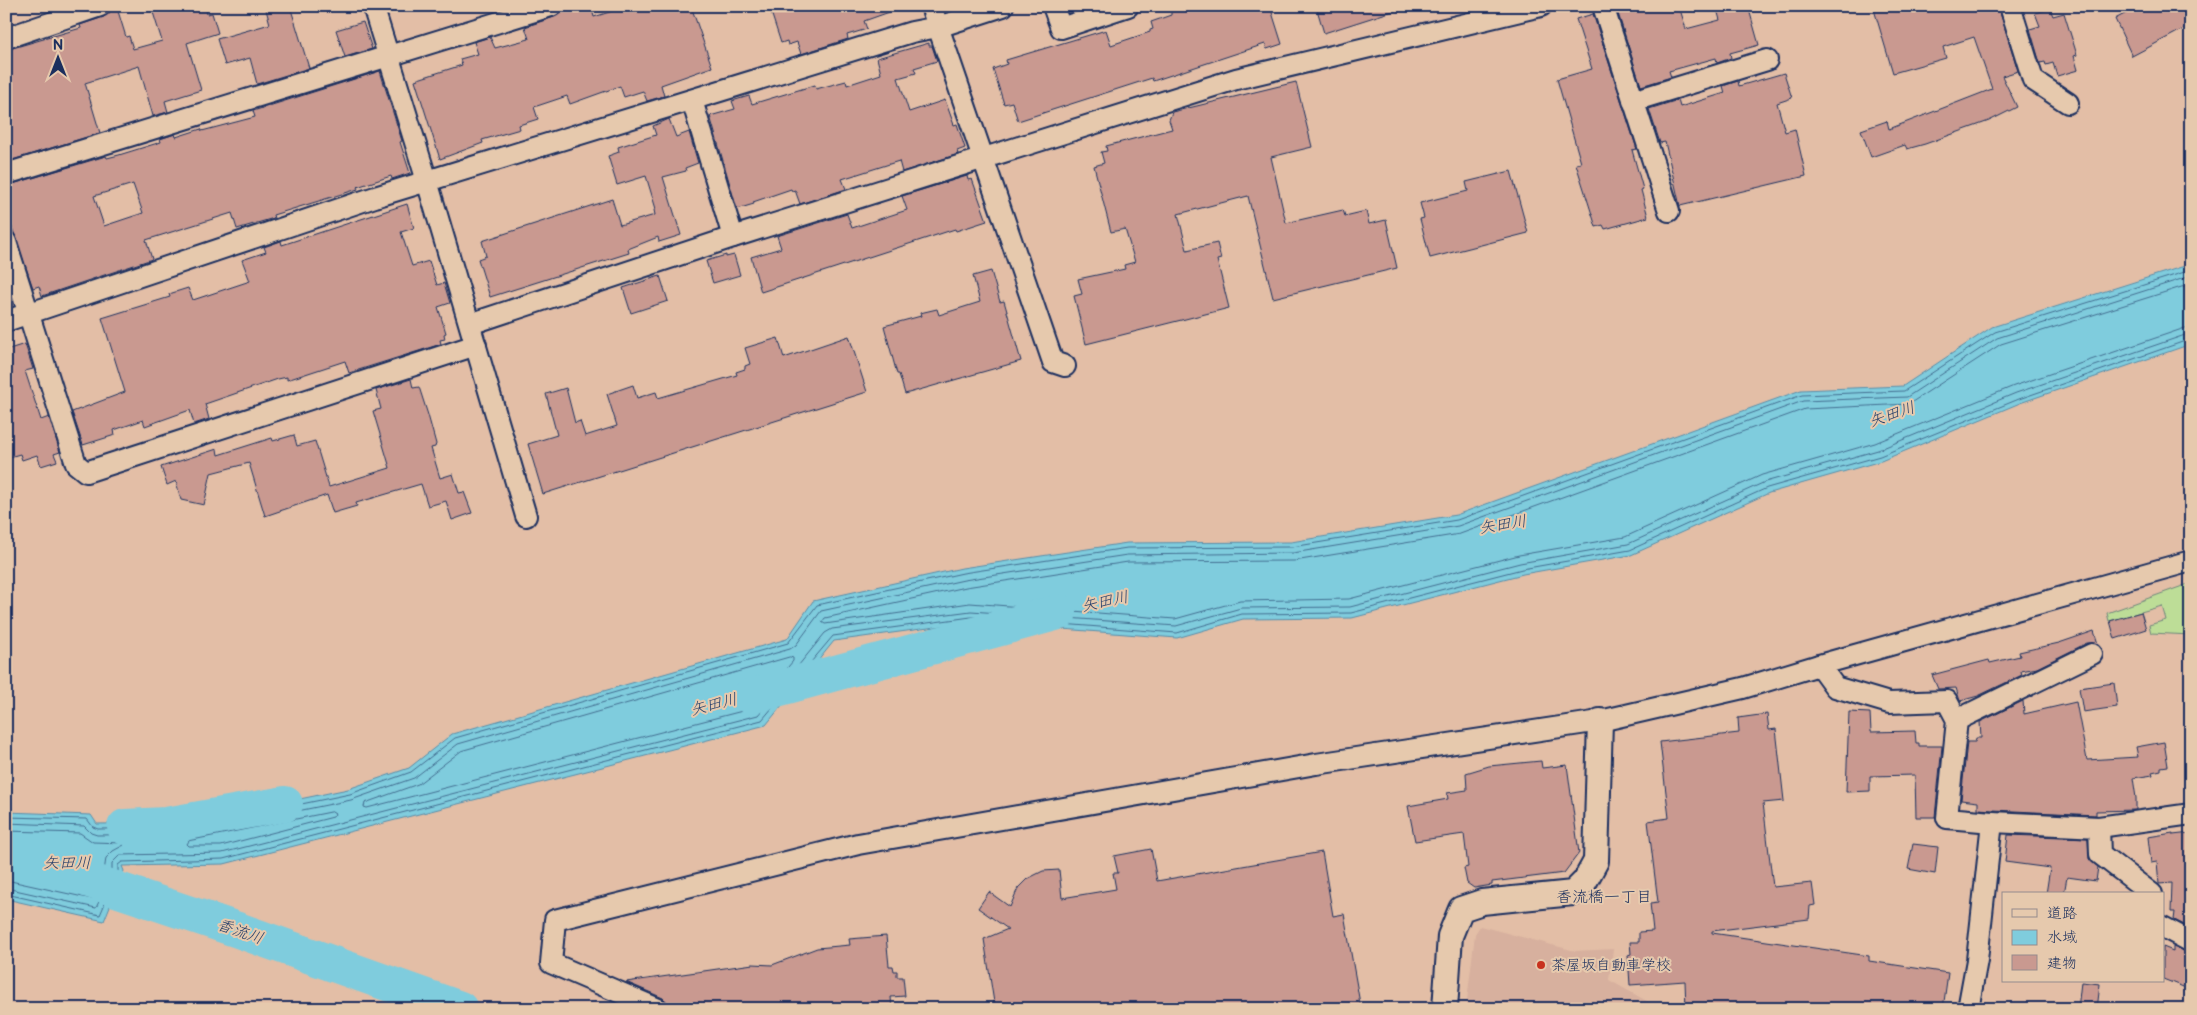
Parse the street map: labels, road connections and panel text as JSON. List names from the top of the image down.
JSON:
{
  "districts": ["香流橋一丁目"],
  "water": ["矢田川", "香流川"],
  "places": ["茶屋坂自動車学校"],
  "legend": ["道路", "水域", "建物"],
  "north": "top"
}
